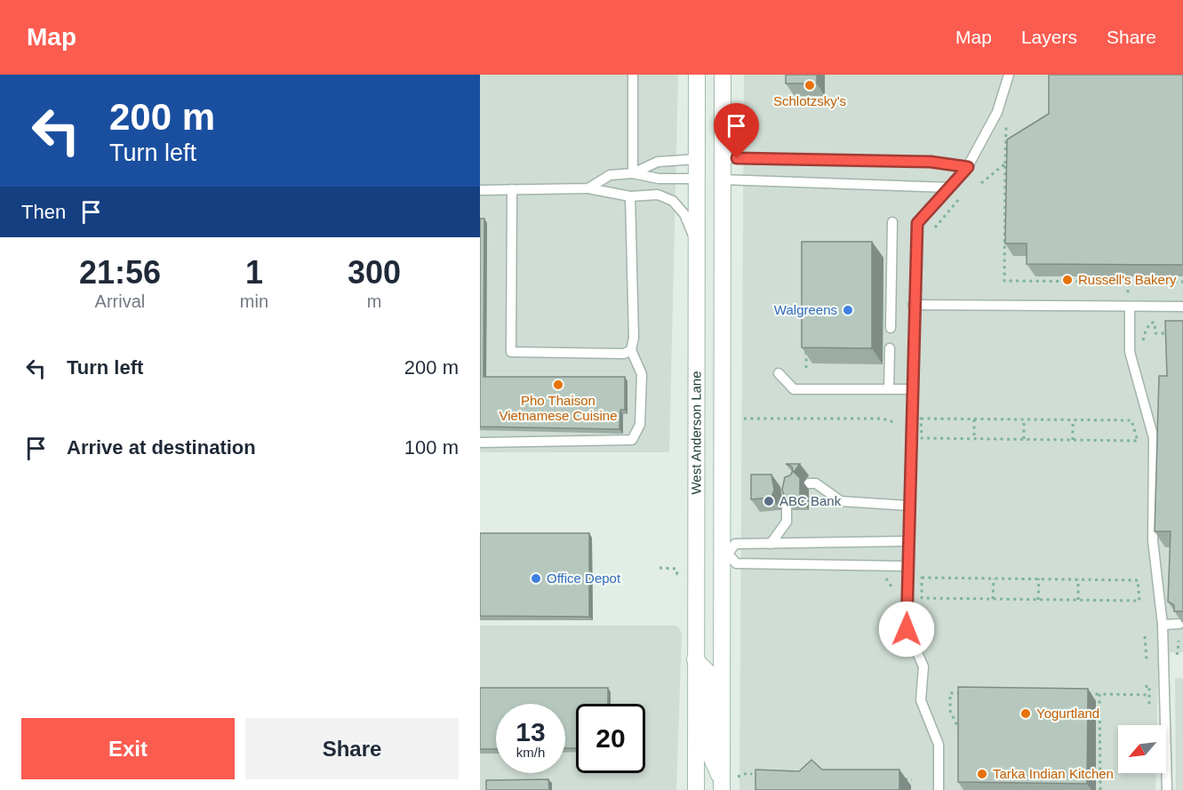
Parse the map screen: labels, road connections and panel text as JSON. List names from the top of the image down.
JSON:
{
  "streets": {
    "main road": ["West Anderson Lane"]
  },
  "places": [
    "Schlotzsky's",
    "Russell's Bakery",
    "Walgreens",
    "Pho Thaison Vietnamese Cuisine",
    "ABC Bank",
    "Office Depot",
    "Yogurtland",
    "Tarka Indian Kitchen"
  ],
  "north": "bottom left",
  "page": {
    "header": "Map",
    "nav": ["Map", "Layers", "Share"],
    "turn": ["200 m", "Turn left"],
    "then": "Then",
    "eta": [
      "21:56",
      "Arrival",
      "1",
      "min",
      "300",
      "m"
    ],
    "list": [
      {
        "name": "Turn left",
        "value": "200 m"
      },
      {
        "name": "Arrive at destination",
        "value": "100 m"
      }
    ],
    "speed": "13 km/h",
    "limit": "20",
    "buttons": ["Exit", "Share"]
  }
}
